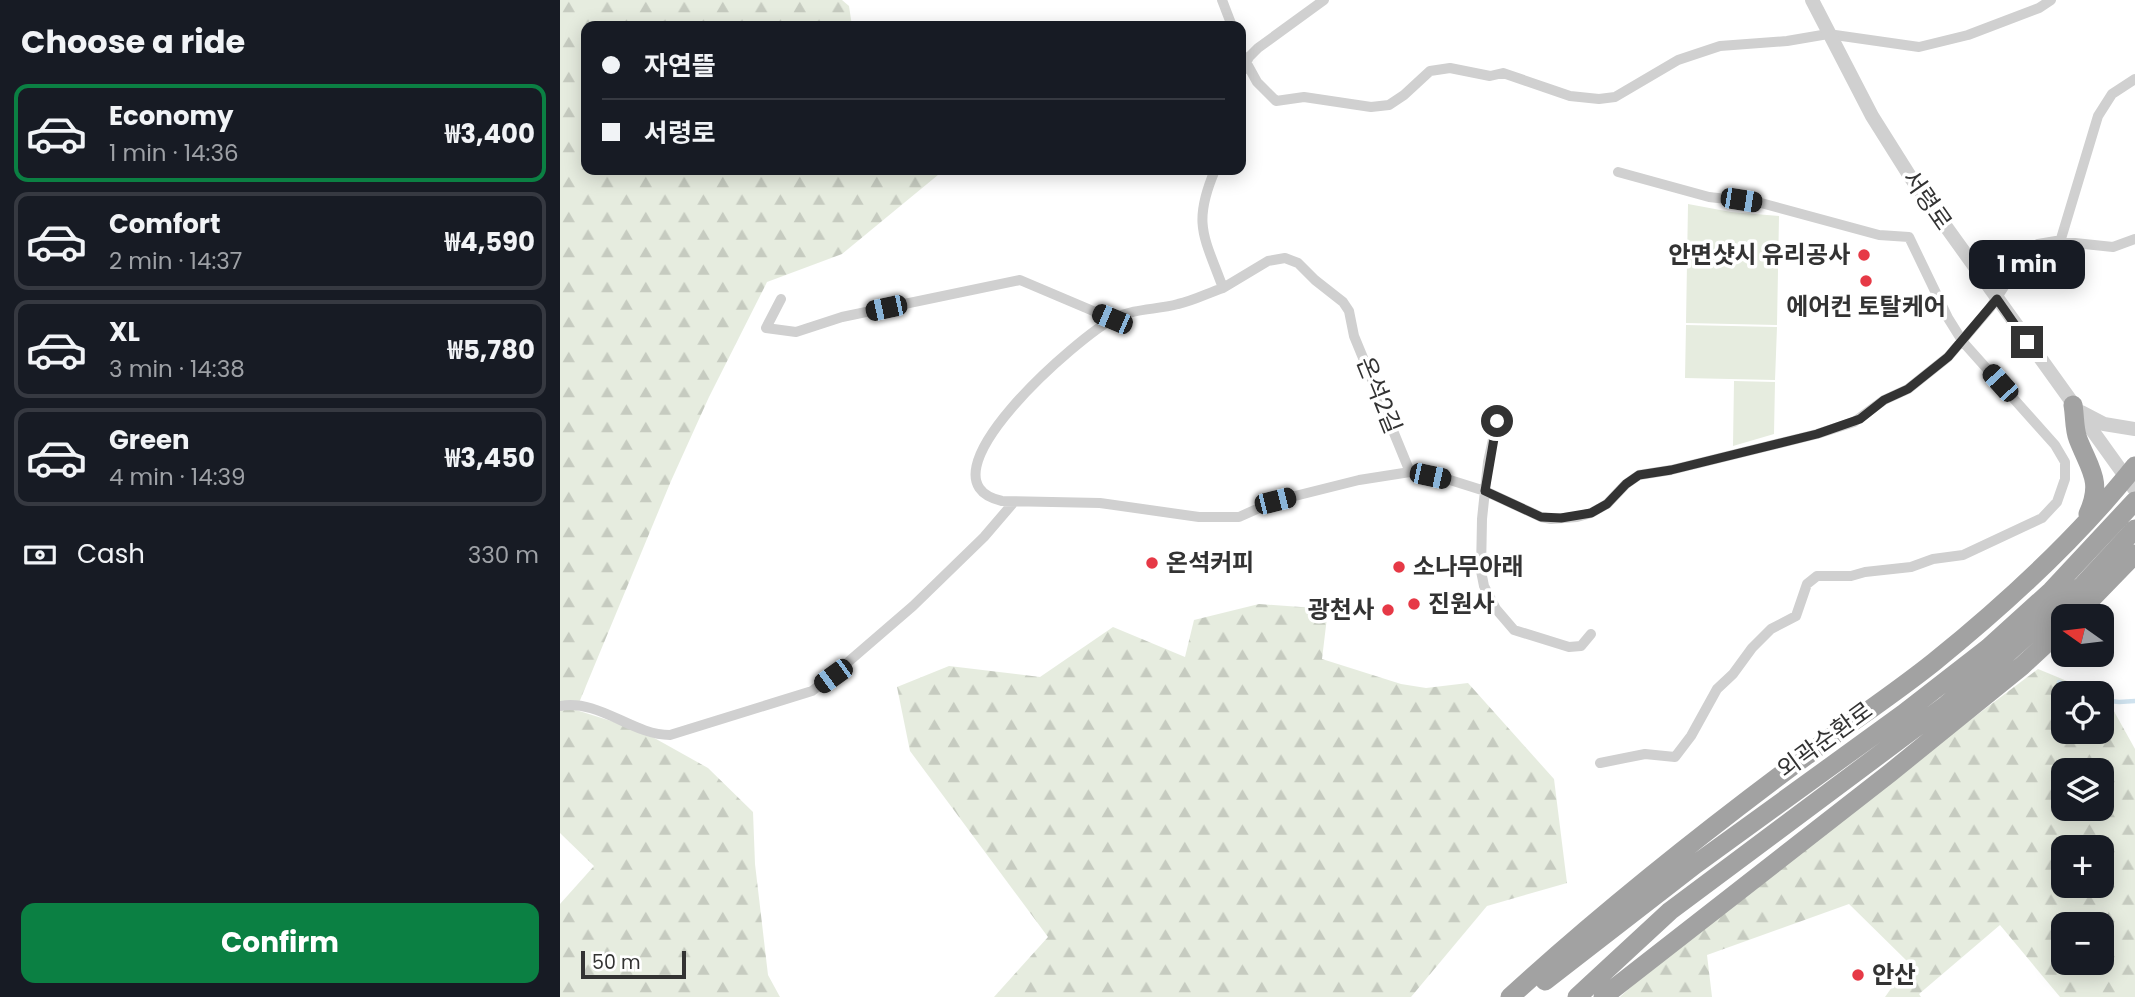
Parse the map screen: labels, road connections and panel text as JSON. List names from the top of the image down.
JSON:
{
  "streets": {
    "highway": ["외곽순환로"],
    "street": ["서령로", "온석2길"]
  },
  "places": [
    "안면샷시 유리공사",
    "에어컨 토탈케어",
    "온석커피",
    "소나무아래",
    "진원사",
    "광천사",
    "안산"
  ],
  "scale_bar": "50 m",
  "north": "left",
  "page": {
    "heading": "Choose a ride",
    "banner": ["자연뜰", "서령로"],
    "list": [
      {
        "name": "Economy",
        "note": "1 min · 14:36",
        "value": "₩3,400"
      },
      {
        "name": "Comfort",
        "note": "2 min · 14:37",
        "value": "₩4,590"
      },
      {
        "name": "XL",
        "note": "3 min · 14:38",
        "value": "₩5,780"
      },
      {
        "name": "Green",
        "note": "4 min · 14:39",
        "value": "₩3,450"
      }
    ],
    "bubble": "1 min",
    "pay": ["Cash", "330 m"],
    "map_buttons": ["+", "−"],
    "buttons": "Confirm",
    "scale": "50 m"
  }
}
